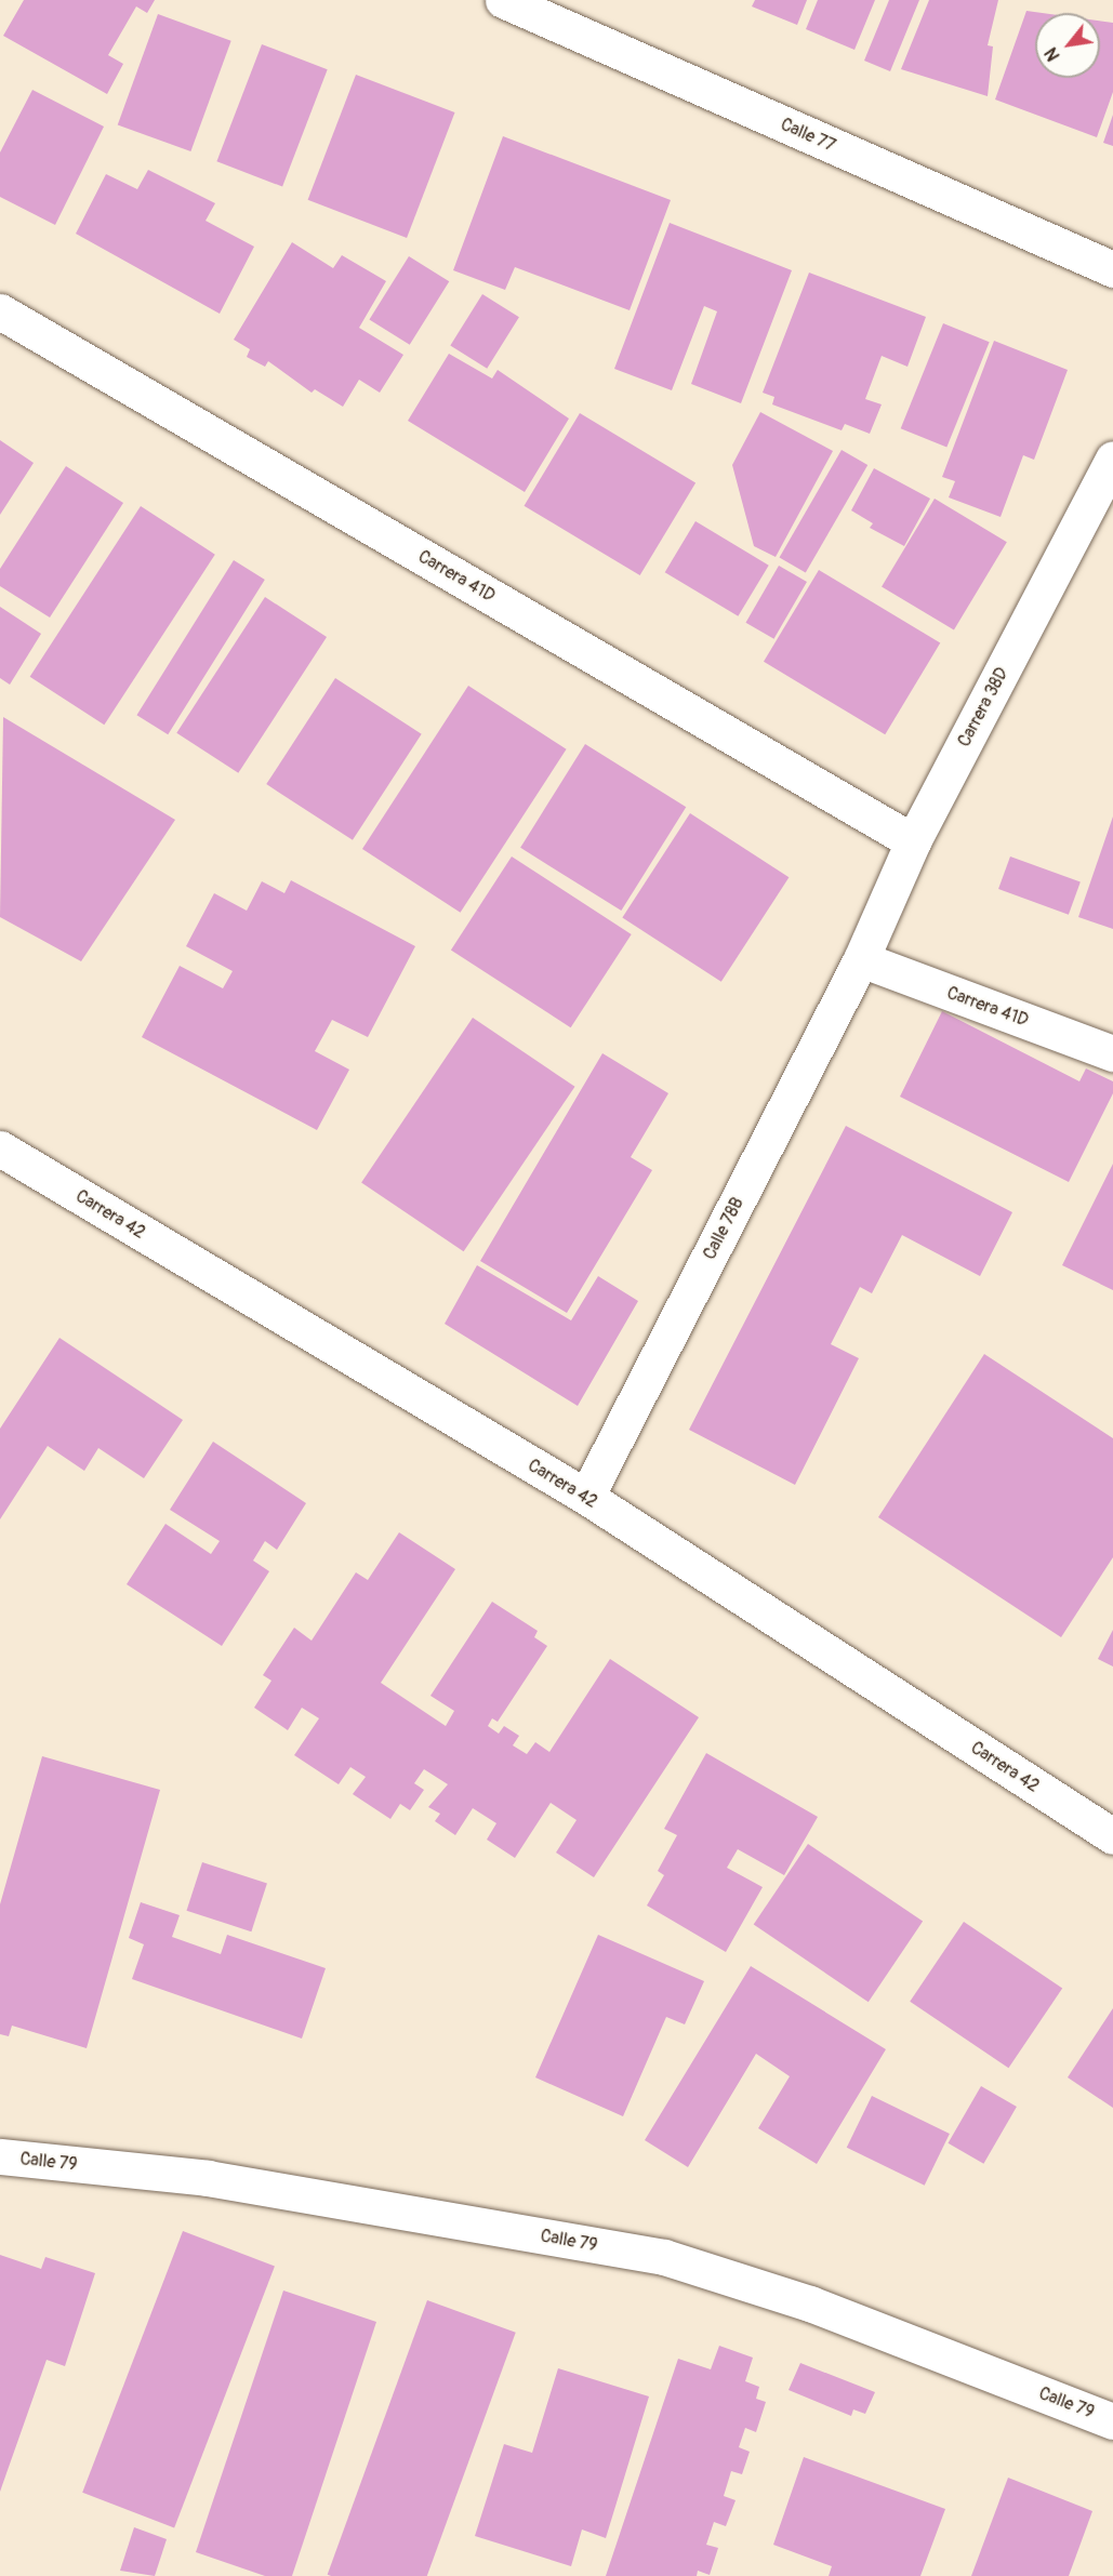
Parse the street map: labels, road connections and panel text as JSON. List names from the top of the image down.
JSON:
{
  "streets": {
    "street": [
      "Calle 77",
      "Carrera 41D",
      "Carrera 38D",
      "Carrera 42",
      "Calle 78B",
      "Calle 79"
    ]
  },
  "crossings": [
    ["Carrera 41D", "Carrera 38D"],
    ["Carrera 41D", "Calle 78B"],
    ["Carrera 38D", "Calle 78B"],
    ["Carrera 42", "Calle 78B"]
  ],
  "north": "bottom left"
}
